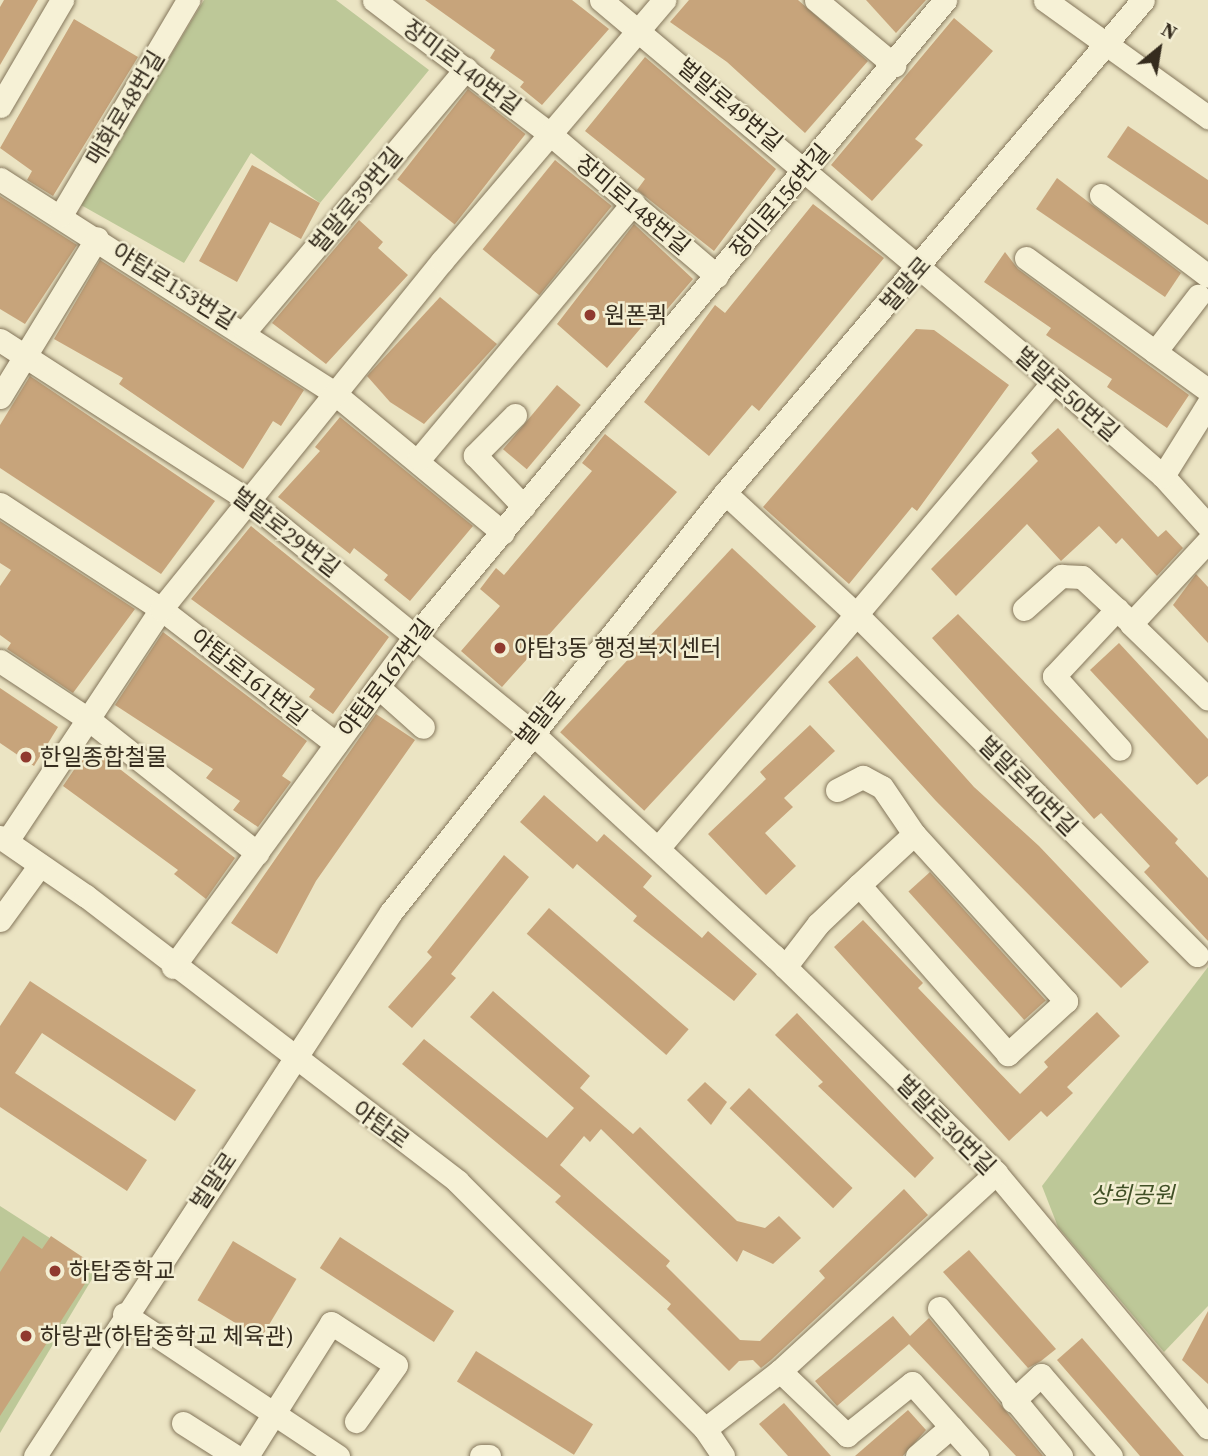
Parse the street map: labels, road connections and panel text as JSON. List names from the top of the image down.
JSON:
{
  "streets": {
    "street": [
      "장미로140번길",
      "벌말로49번길",
      "매화로48번길",
      "벌말로39번길",
      "장미로156번길",
      "장미로148번길",
      "벌말로",
      "야탑로153번길",
      "벌말로50번길",
      "벌말로29번길",
      "야탑로161번길",
      "야탑로167번길",
      "벌말로40번길",
      "야탑로",
      "벌말로30번길"
    ]
  },
  "crossings": [
    ["장미로140번길", "벌말로39번길"],
    ["장미로140번길", "장미로148번길"],
    ["벌말로49번길", "장미로156번길"],
    ["벌말로49번길", "벌말로"],
    ["벌말로49번길", "벌말로50번길"],
    ["벌말로39번길", "야탑로153번길"],
    ["장미로156번길", "장미로148번길"],
    ["장미로156번길", "야탑로167번길"],
    ["벌말로", "벌말로50번길"],
    ["벌말로", "벌말로29번길"],
    ["벌말로", "벌말로40번길"],
    ["벌말로", "야탑로"],
    ["벌말로", "벌말로30번길"],
    ["야탑로153번길", "벌말로29번길"],
    ["벌말로29번길", "야탑로167번길"],
    ["벌말로29번길", "벌말로30번길"],
    ["야탑로161번길", "야탑로167번길"],
    ["야탑로167번길", "야탑로"]
  ],
  "parks": ["상희공원"],
  "places": [
    "원폰퀵",
    "야탑3동 행정복지센터",
    "한일종합철물",
    "하탑중학교",
    "하랑관(하탑중학교 체육관)"
  ],
  "north": "top right"
}
